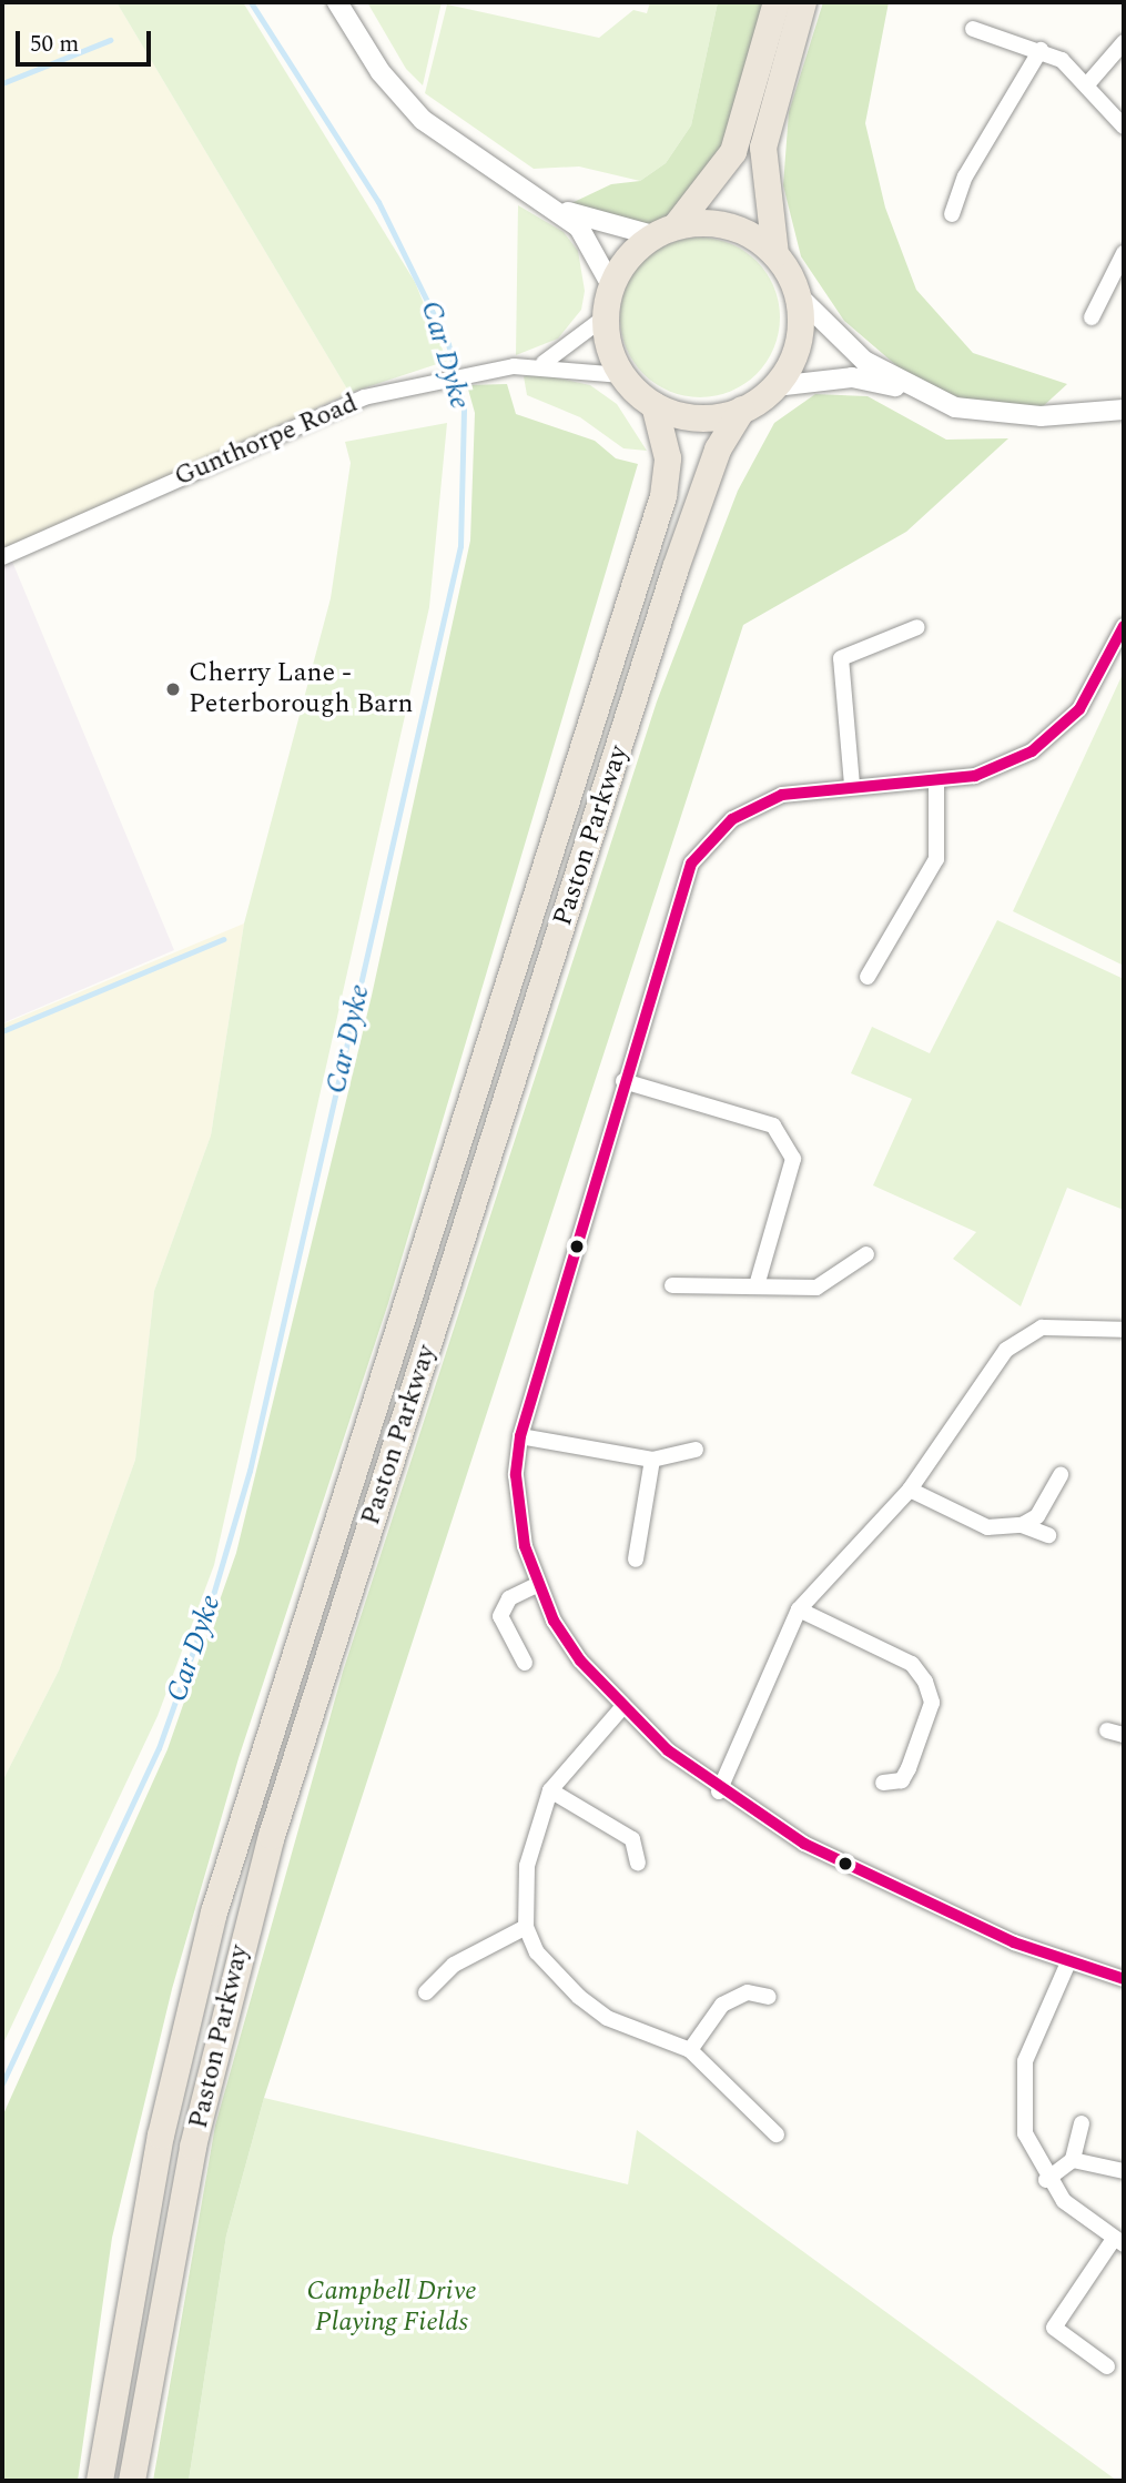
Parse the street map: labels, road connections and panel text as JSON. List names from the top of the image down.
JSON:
{
  "streets": {
    "highway": ["Paston Parkway"],
    "street": ["Gunthorpe Road"]
  },
  "crossings": [
    ["Gunthorpe Road", "Paston Parkway"]
  ],
  "water": ["Car Dyke"],
  "parks": ["Campbell Drive Playing Fields"],
  "places": ["Cherry Lane - Peterborough Barn"],
  "scale_bar": "50 m"
}
